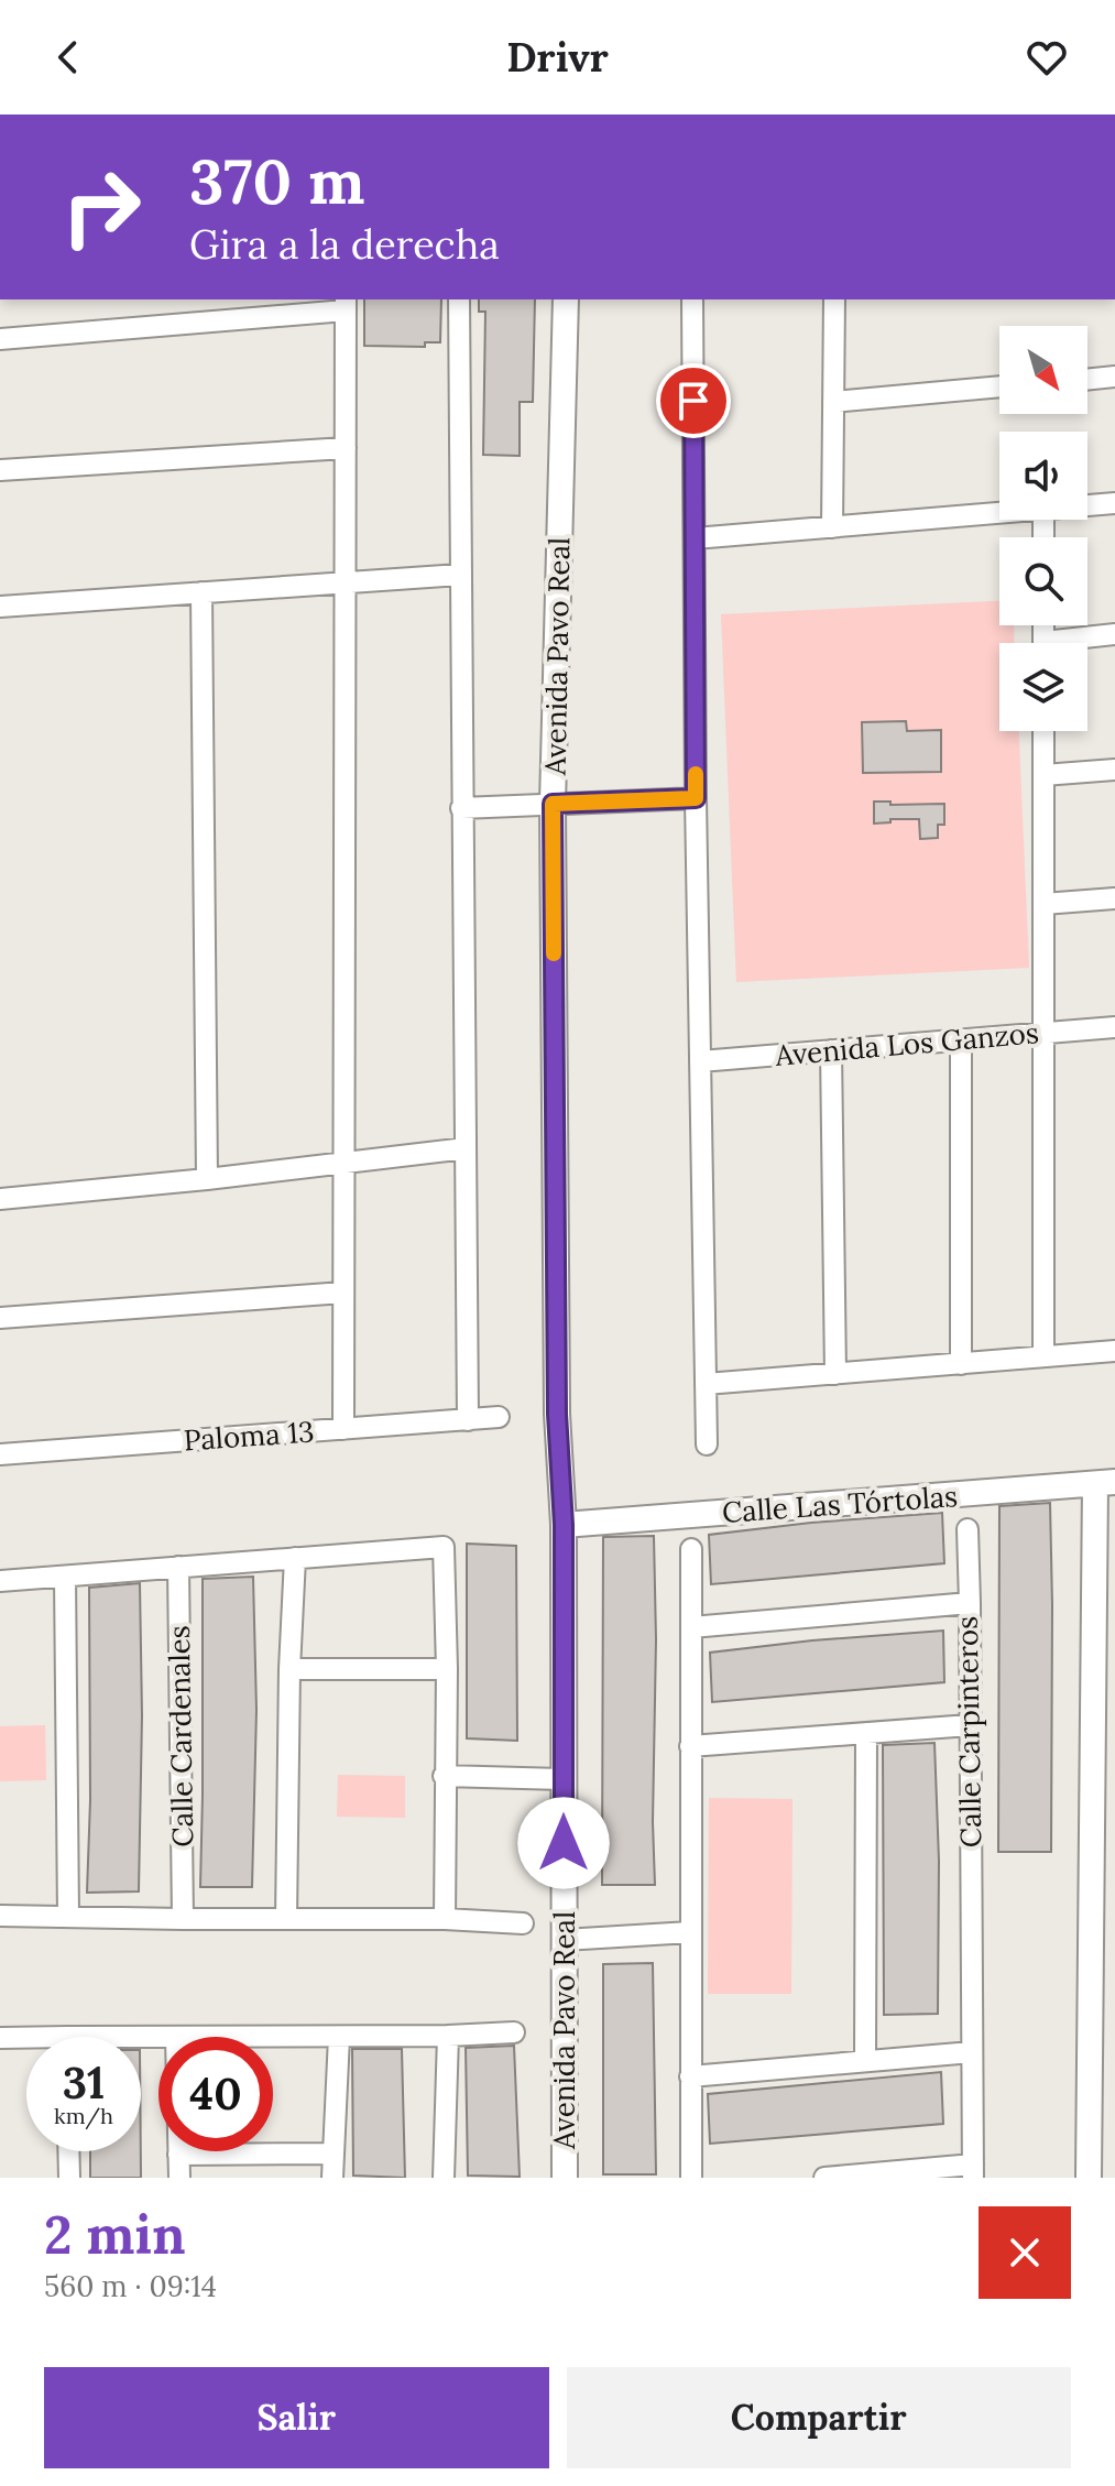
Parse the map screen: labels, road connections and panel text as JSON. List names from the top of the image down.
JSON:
{
  "streets": {
    "street": [
      "Avenida Pavo Real",
      "Avenida Los Ganzos",
      "Paloma 13",
      "Calle Las Tórtolas",
      "Calle Carpinteros",
      "Calle Cardenales"
    ]
  },
  "crossings": [
    ["Avenida Pavo Real", "Calle Las Tórtolas"]
  ],
  "north": "bottom right",
  "page": {
    "header": "Drivr",
    "turn": ["370 m", "Gira a la derecha"],
    "speed": "31 km/h",
    "limit": "40",
    "heading": ["2 min", "560 m · 09:14"],
    "buttons": ["Salir", "Compartir"]
  }
}
